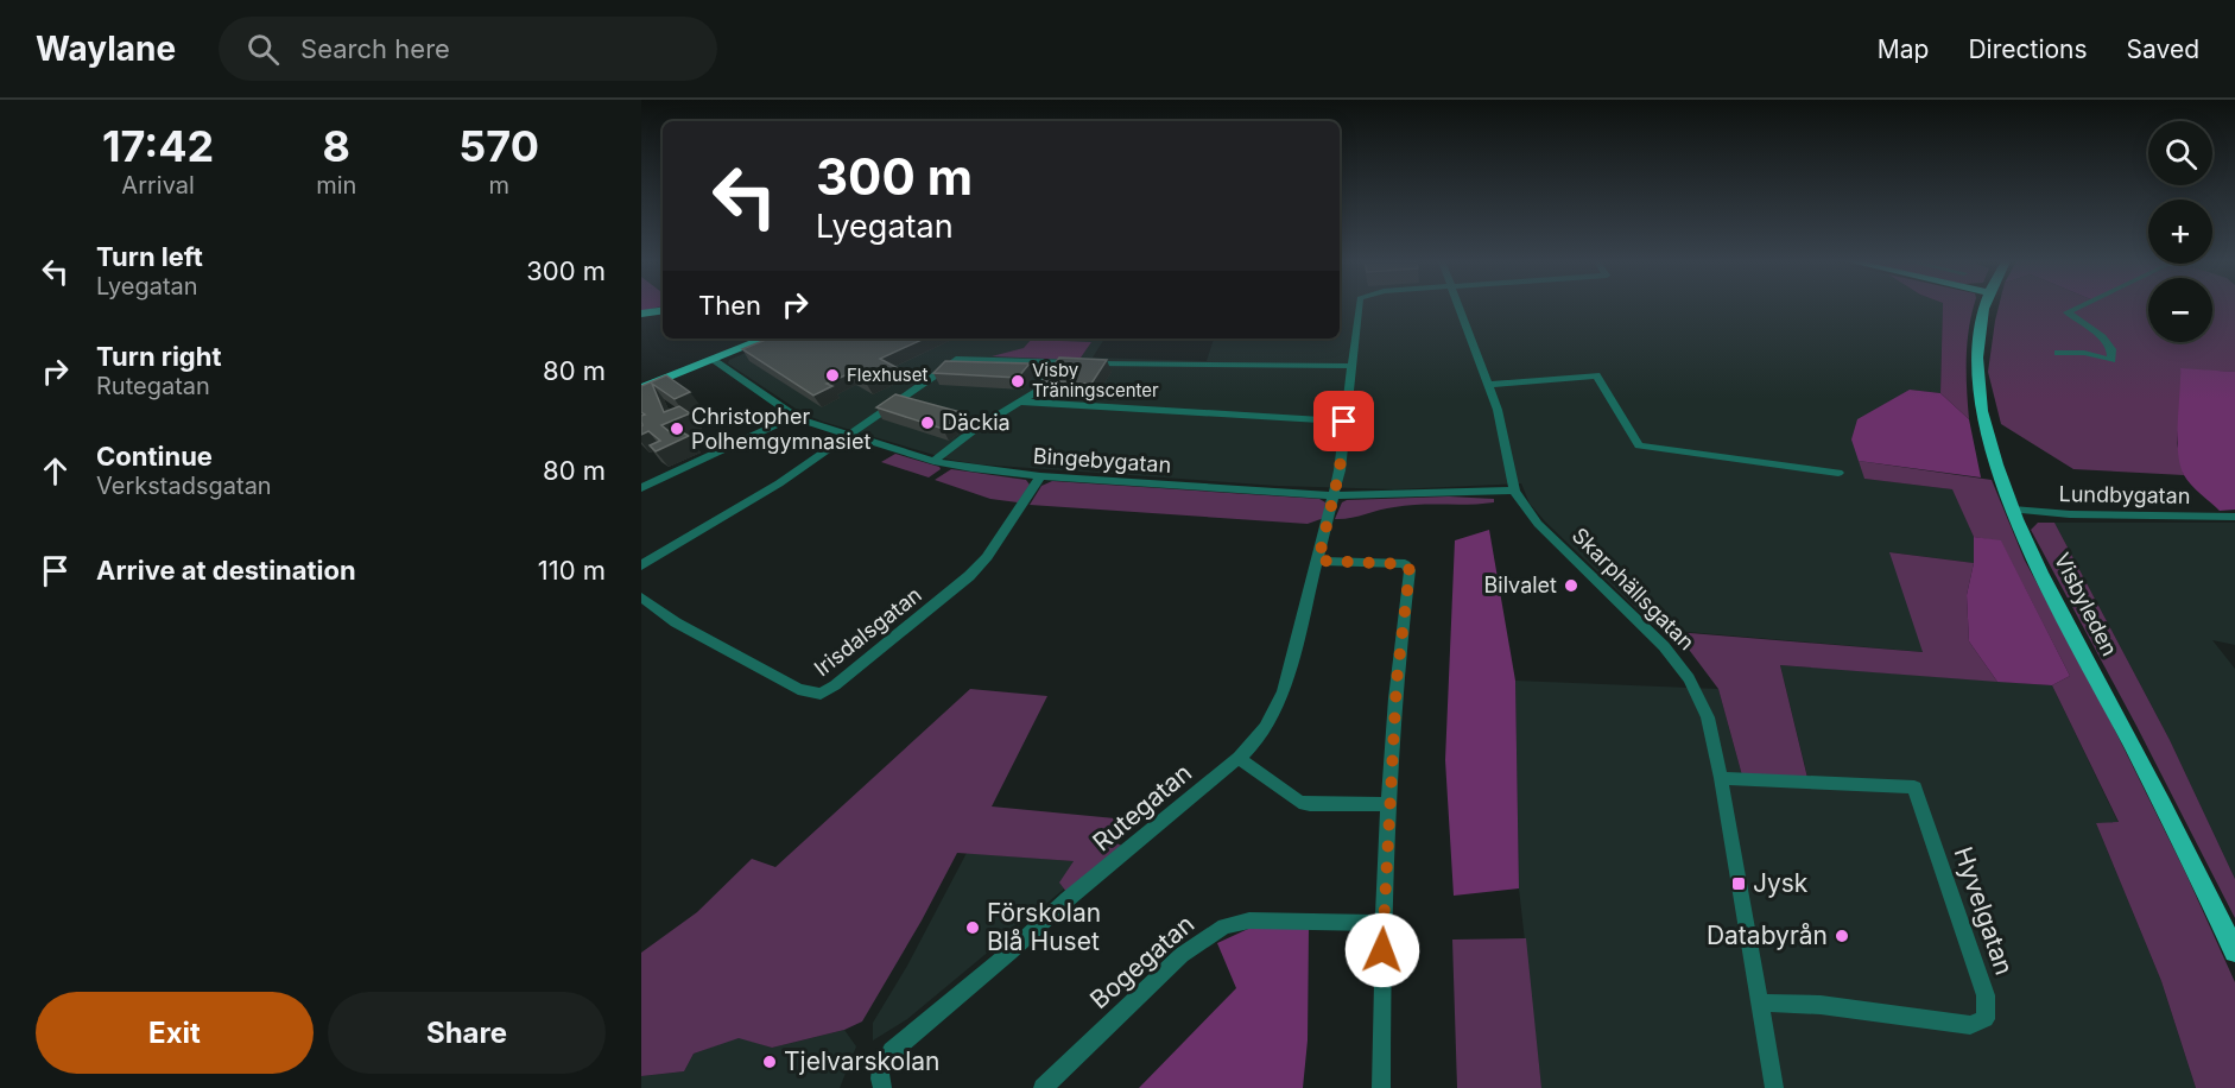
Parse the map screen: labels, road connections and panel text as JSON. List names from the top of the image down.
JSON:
{
  "streets": {
    "main road": ["Visbyleden"],
    "street": [
      "Bingebygatan",
      "Lundbygatan",
      "Skarphällsgatan",
      "Irisdalsgatan",
      "Rutegatan",
      "Hyvelgatan",
      "Bogegatan"
    ]
  },
  "crossings": [
    ["Bingebygatan", "Skarphällsgatan"],
    ["Bingebygatan", "Irisdalsgatan"],
    ["Bingebygatan", "Rutegatan"],
    ["Lundbygatan", "Visbyleden"],
    ["Skarphällsgatan", "Hyvelgatan"]
  ],
  "places": {
    "other": [
      "Flexhuset",
      "Visby Träningscenter",
      "Däckia",
      "Christopher Polhemgymnasiet",
      "Bilvalet",
      "Förskolan Blå Huset",
      "Databyrån",
      "Tjelvarskolan"
    ],
    "transit": ["Jysk"]
  },
  "page": {
    "header": "Waylane",
    "search": "Search here",
    "nav": ["Map", "Directions", "Saved"],
    "eta": [
      "17:42",
      "Arrival",
      "8",
      "min",
      "570",
      "m"
    ],
    "map_buttons": ["+", "−"],
    "turn": ["300 m", "Lyegatan"],
    "list": [
      {
        "name": "Turn left",
        "note": "Lyegatan",
        "value": "300 m"
      },
      {
        "name": "Turn right",
        "note": "Rutegatan",
        "value": "80 m"
      },
      {
        "name": "Continue",
        "note": "Verkstadsgatan",
        "value": "80 m"
      },
      {
        "name": "Arrive at destination",
        "value": "110 m"
      }
    ],
    "then": "Then",
    "buttons": ["Exit", "Share"]
  }
}
